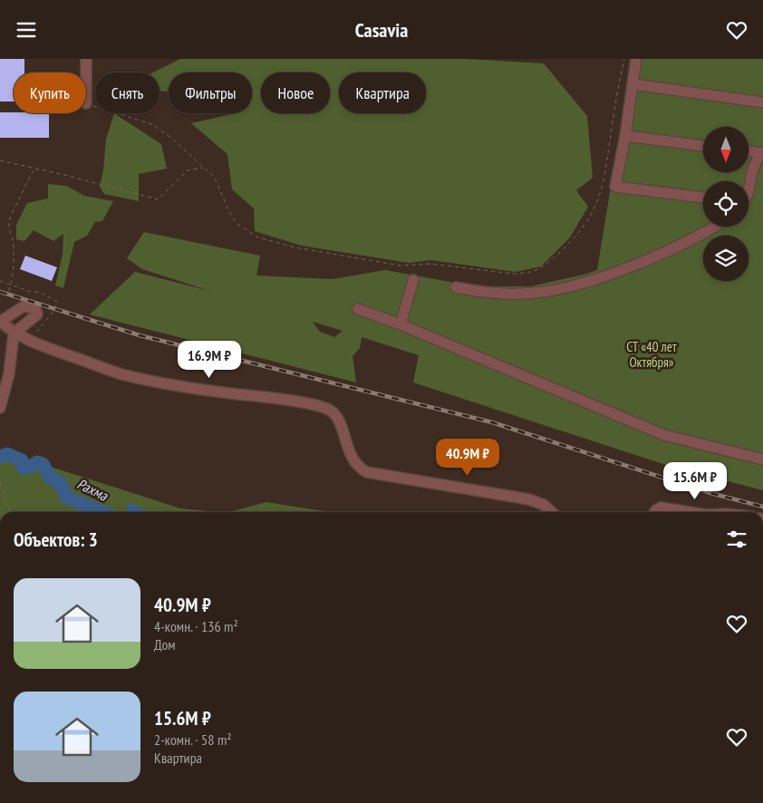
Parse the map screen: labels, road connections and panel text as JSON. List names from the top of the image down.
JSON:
{
  "water": ["Рахма"],
  "parks": ["СТ «40 лет Октября»"],
  "north": "bottom",
  "page": {
    "header": "Casavia",
    "chip": [
      "Купить",
      "Снять",
      "Фильтры",
      "Новое",
      "Квартира"
    ],
    "price": ["16.9M ₽", "40.9M ₽", "15.6M ₽"],
    "heading": "Объектов: 3",
    "list": [
      {
        "name": "40.9M ₽",
        "note": "4-комн. · 136 m² · Дом"
      },
      {
        "name": "15.6M ₽",
        "note": "2-комн. · 58 m² · Квартира"
      }
    ]
  }
}
